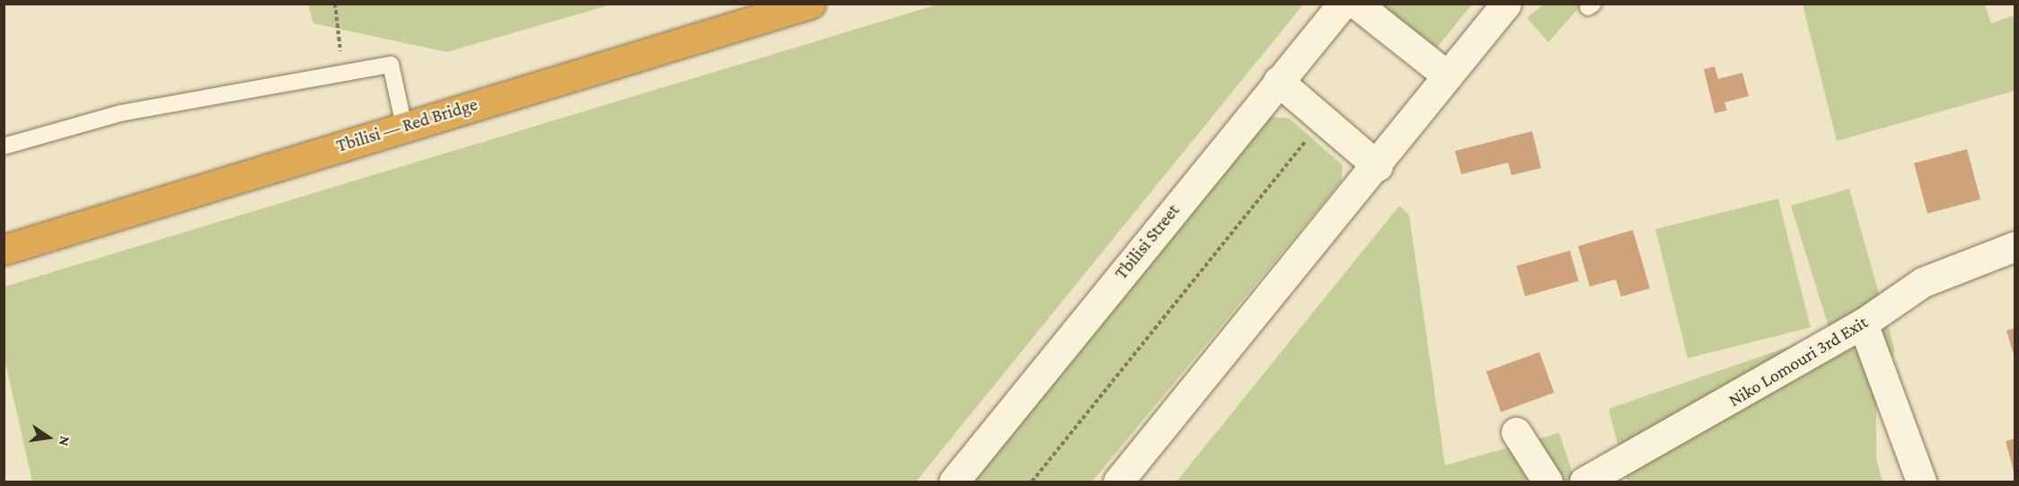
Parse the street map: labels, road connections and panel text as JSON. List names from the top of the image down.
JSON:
{
  "streets": {
    "highway": ["Tbilisi — Red Bridge"],
    "main road": ["Tbilisi Street", "Niko Lomouri 3rd Exit"]
  },
  "north": "right"
}
